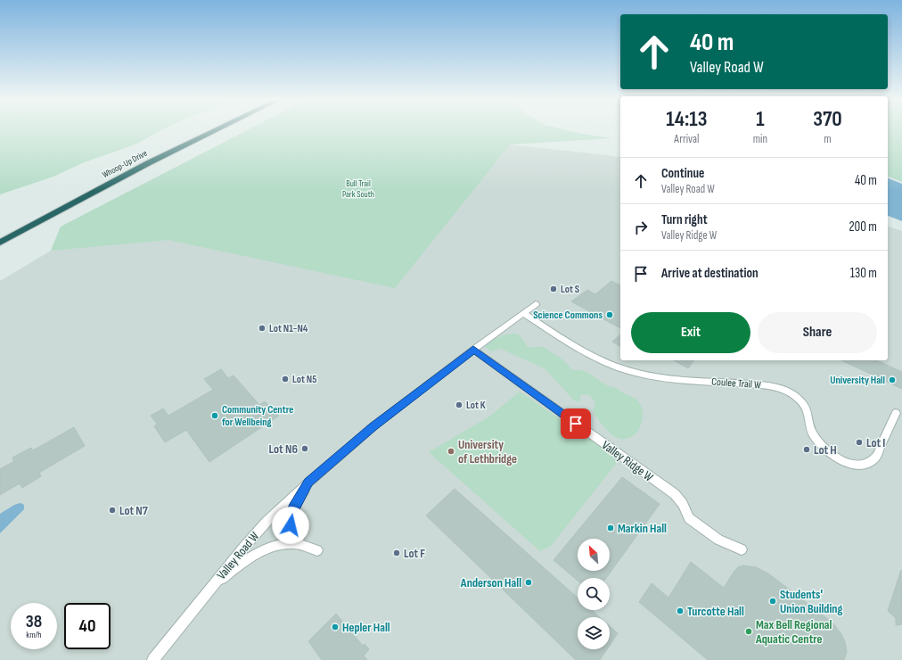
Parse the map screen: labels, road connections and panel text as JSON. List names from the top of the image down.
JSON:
{
  "streets": {
    "highway": ["Whoop-Up Drive"],
    "street": ["Coulee Trail W", "Valley Ridge W", "Valley Road W"]
  },
  "crossings": [
    ["Coulee Trail W", "Valley Road W"],
    ["Valley Ridge W", "Valley Road W"]
  ],
  "parks": ["Bull Trail Park South"],
  "places": [
    "Lot S",
    "Science Commons",
    "Lot N1-N4",
    "Lot N5",
    "University Hall",
    "Lot K",
    "Community Centre for Wellbeing",
    "Lot I",
    "Lot N6",
    "Lot H",
    "University of Lethbridge",
    "Lot N7",
    "Markin Hall",
    "Lot F",
    "Anderson Hall",
    "Students' Union Building",
    "Turcotte Hall",
    "Hepler Hall",
    "Max Bell Regional Aquatic Centre"
  ],
  "north": "top left",
  "page": {
    "turn": ["40 m", "Valley Road W"],
    "eta": [
      "14:13",
      "Arrival",
      "1",
      "min",
      "370",
      "m"
    ],
    "list": [
      {
        "name": "Continue",
        "note": "Valley Road W",
        "value": "40 m"
      },
      {
        "name": "Turn right",
        "note": "Valley Ridge W",
        "value": "200 m"
      },
      {
        "name": "Arrive at destination",
        "value": "130 m"
      }
    ],
    "buttons": ["Exit", "Share"],
    "speed": "38 km/h",
    "limit": "40"
  }
}
